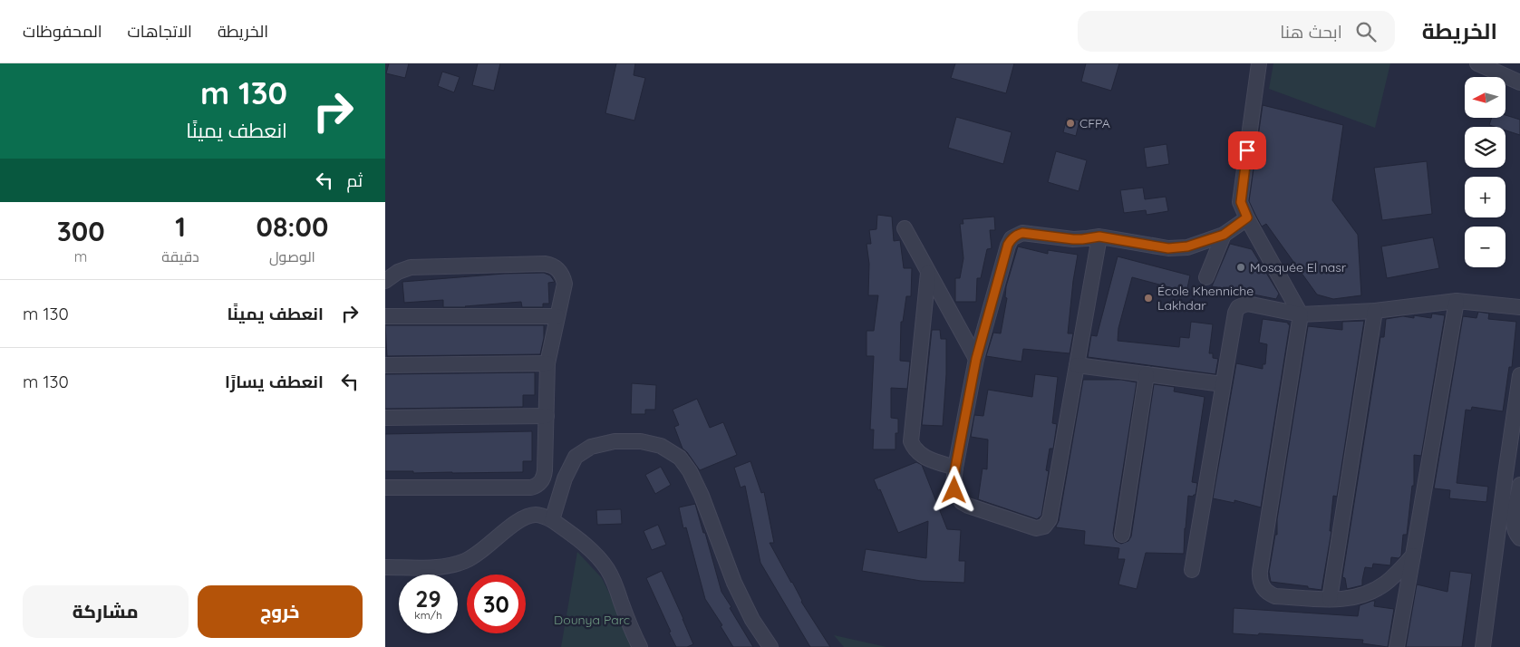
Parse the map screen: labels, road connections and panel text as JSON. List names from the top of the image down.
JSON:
{
  "parks": ["Dounya Parc"],
  "places": ["CFPA", "Mosquée El nasr", "École Khenniche Lakhdar"],
  "north": "left",
  "page": {
    "header": "الخريطة",
    "search": "ابحث هنا",
    "nav": ["الخريطة", "الاتجاهات", "المحفوظات"],
    "turn": ["130 m", "انعطف يمينًا"],
    "map_buttons": ["+", "−"],
    "then": "ثم",
    "eta": [
      "08:00",
      "الوصول",
      "1",
      "دقيقة",
      "300",
      "m"
    ],
    "list": [
      {
        "name": "انعطف يمينًا",
        "value": "130 m"
      },
      {
        "name": "انعطف يسارًا",
        "value": "130 m"
      }
    ],
    "speed": "29 km/h",
    "limit": "30",
    "buttons": ["خروج", "مشاركة"]
  }
}
